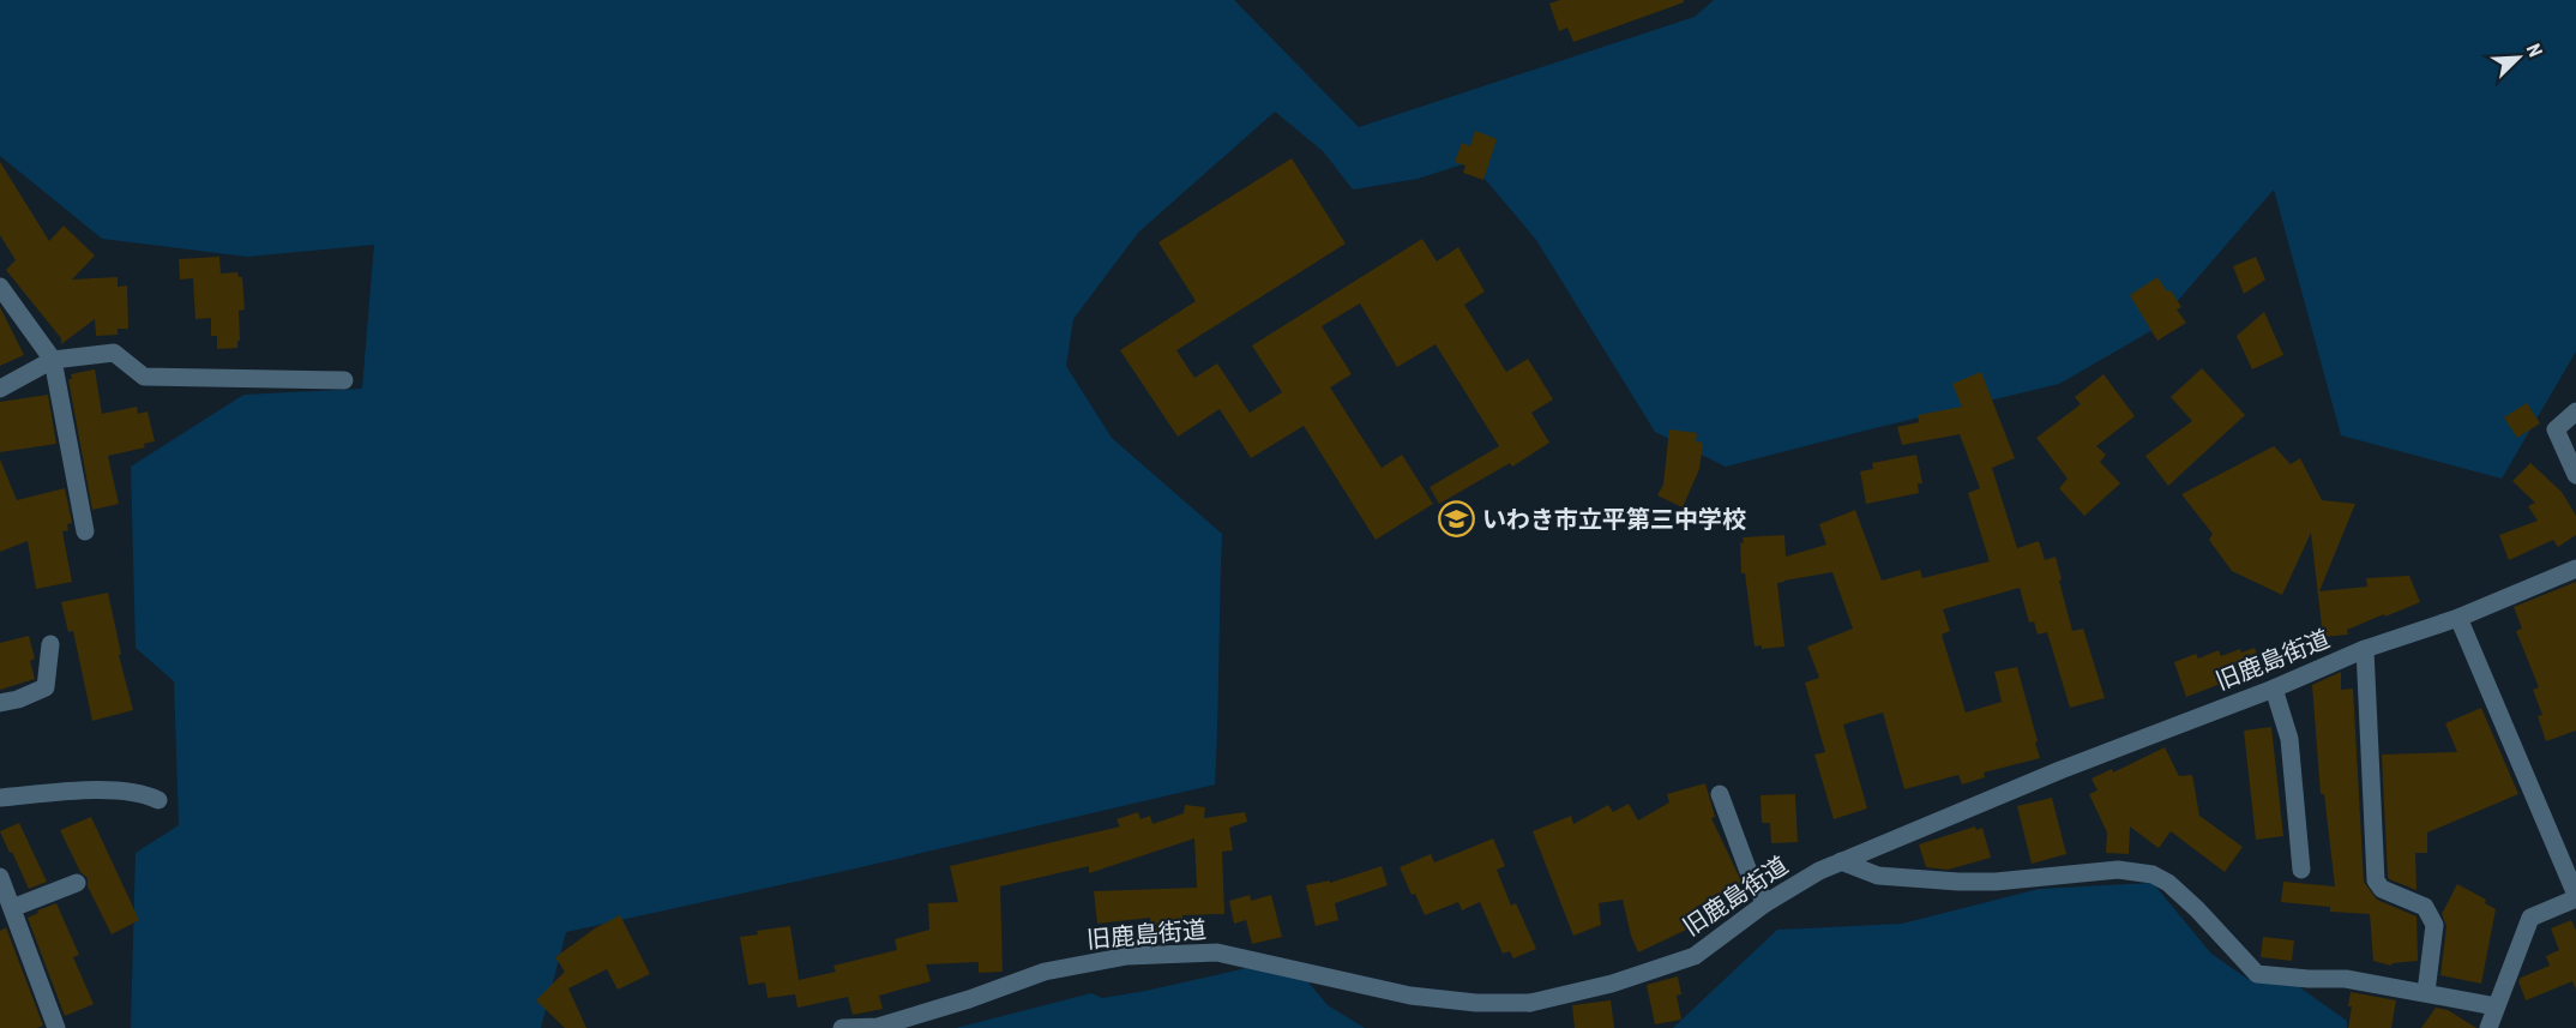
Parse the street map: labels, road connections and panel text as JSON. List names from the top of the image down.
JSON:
{
  "streets": {
    "street": ["旧鹿島街道"]
  },
  "places": {
    "school or university": ["いわき市立平第三中学校"]
  },
  "north": "top right"
}
